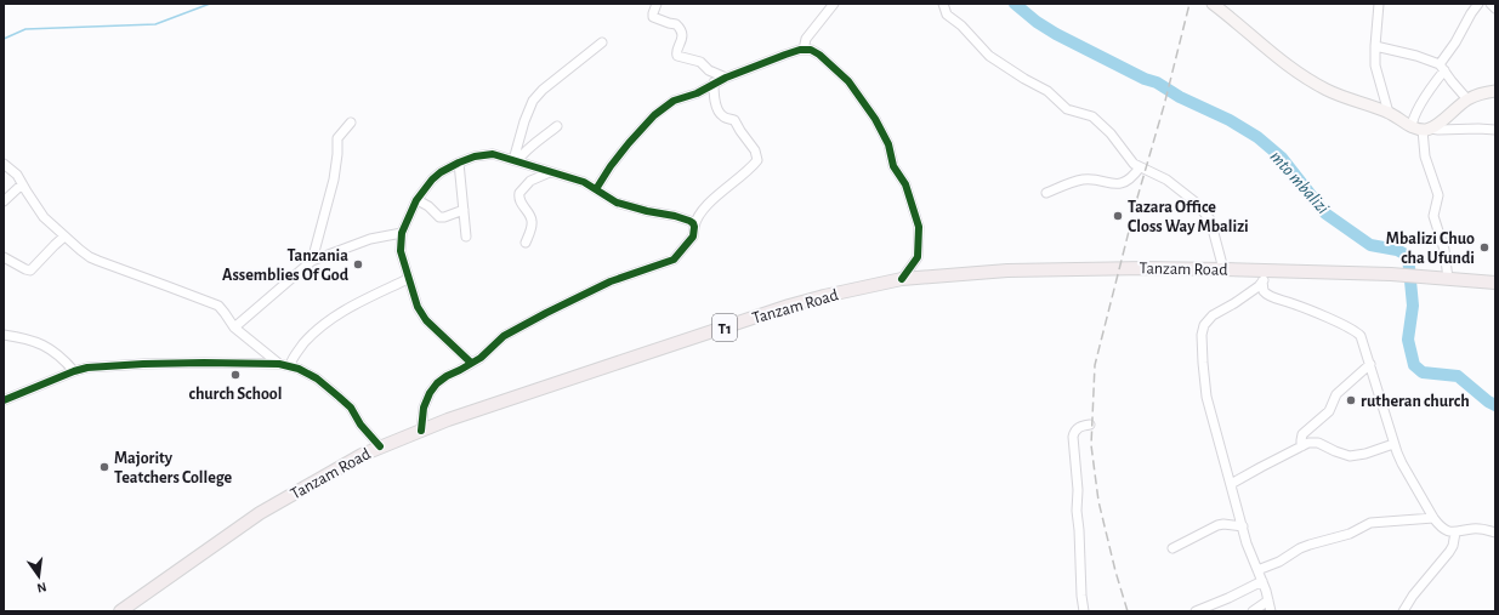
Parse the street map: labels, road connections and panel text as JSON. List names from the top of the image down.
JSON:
{
  "streets": {
    "highway": ["Tanzam Road", "T1"]
  },
  "crossings": [
    ["Tanzam Road", "T1"]
  ],
  "water": ["mto mbalizi"],
  "places": [
    "Tazara Office Closs Way Mbalizi",
    "Mbalizi Chuo cha Ufundi",
    "Tanzania Assemblies Of God",
    "church School",
    "rutheran church",
    "Majority Teatchers College"
  ],
  "north": "bottom"
}
